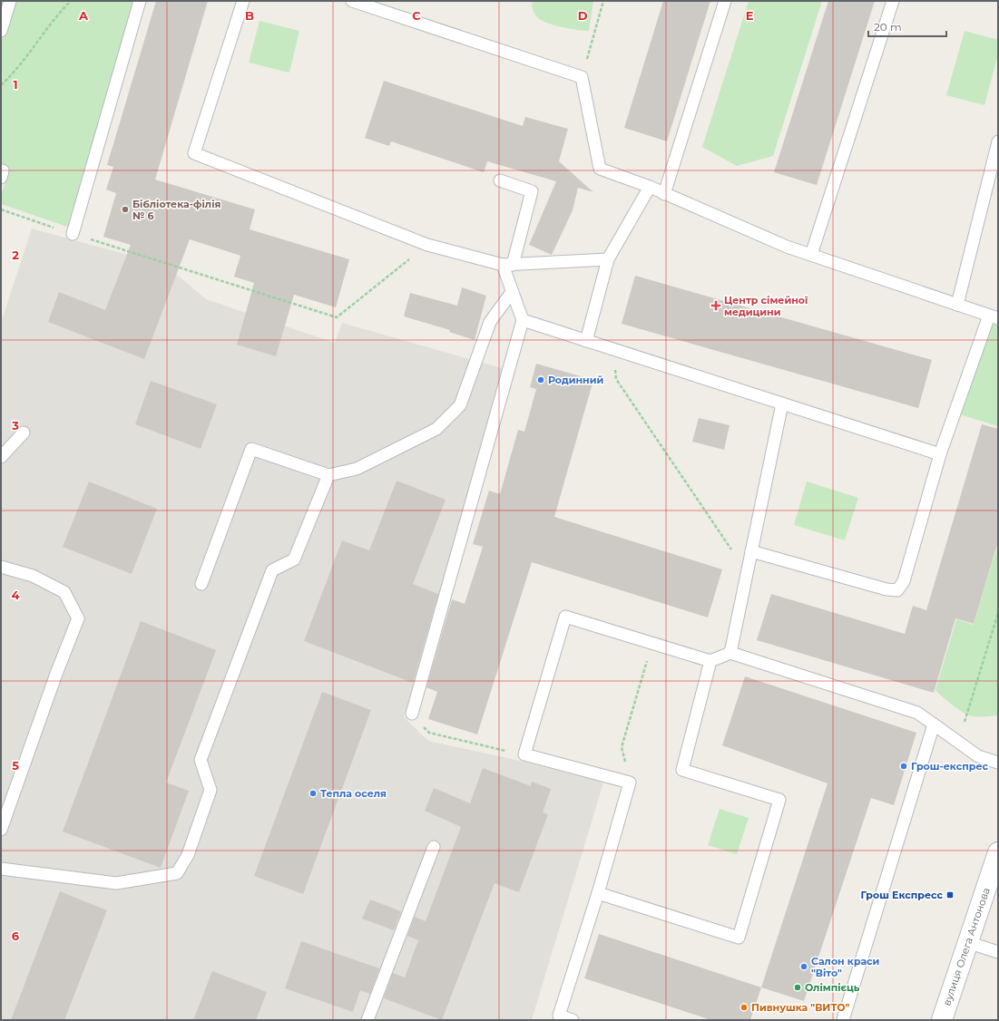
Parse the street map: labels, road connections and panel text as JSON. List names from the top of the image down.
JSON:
{
  "streets": {
    "street": ["вулиця Олега Антонова"]
  },
  "places": {
    "other": [
      "Бібліотека-філія № 6",
      "Родинний",
      "Грош-експрес",
      "Тепла оселя",
      "Салон краси \"Віто\"",
      "Олімпієць",
      "Пивнушка \"ВИТО\""
    ],
    "health": ["Центр сімейної медицини"],
    "transit": ["Грош Експресс"]
  },
  "scale_bar": "20 m",
  "grid": {
    "columns": [
      "A",
      "B",
      "C",
      "D",
      "E"
    ],
    "rows": [
      "1",
      "2",
      "3",
      "4",
      "5",
      "6"
    ]
  }
}
